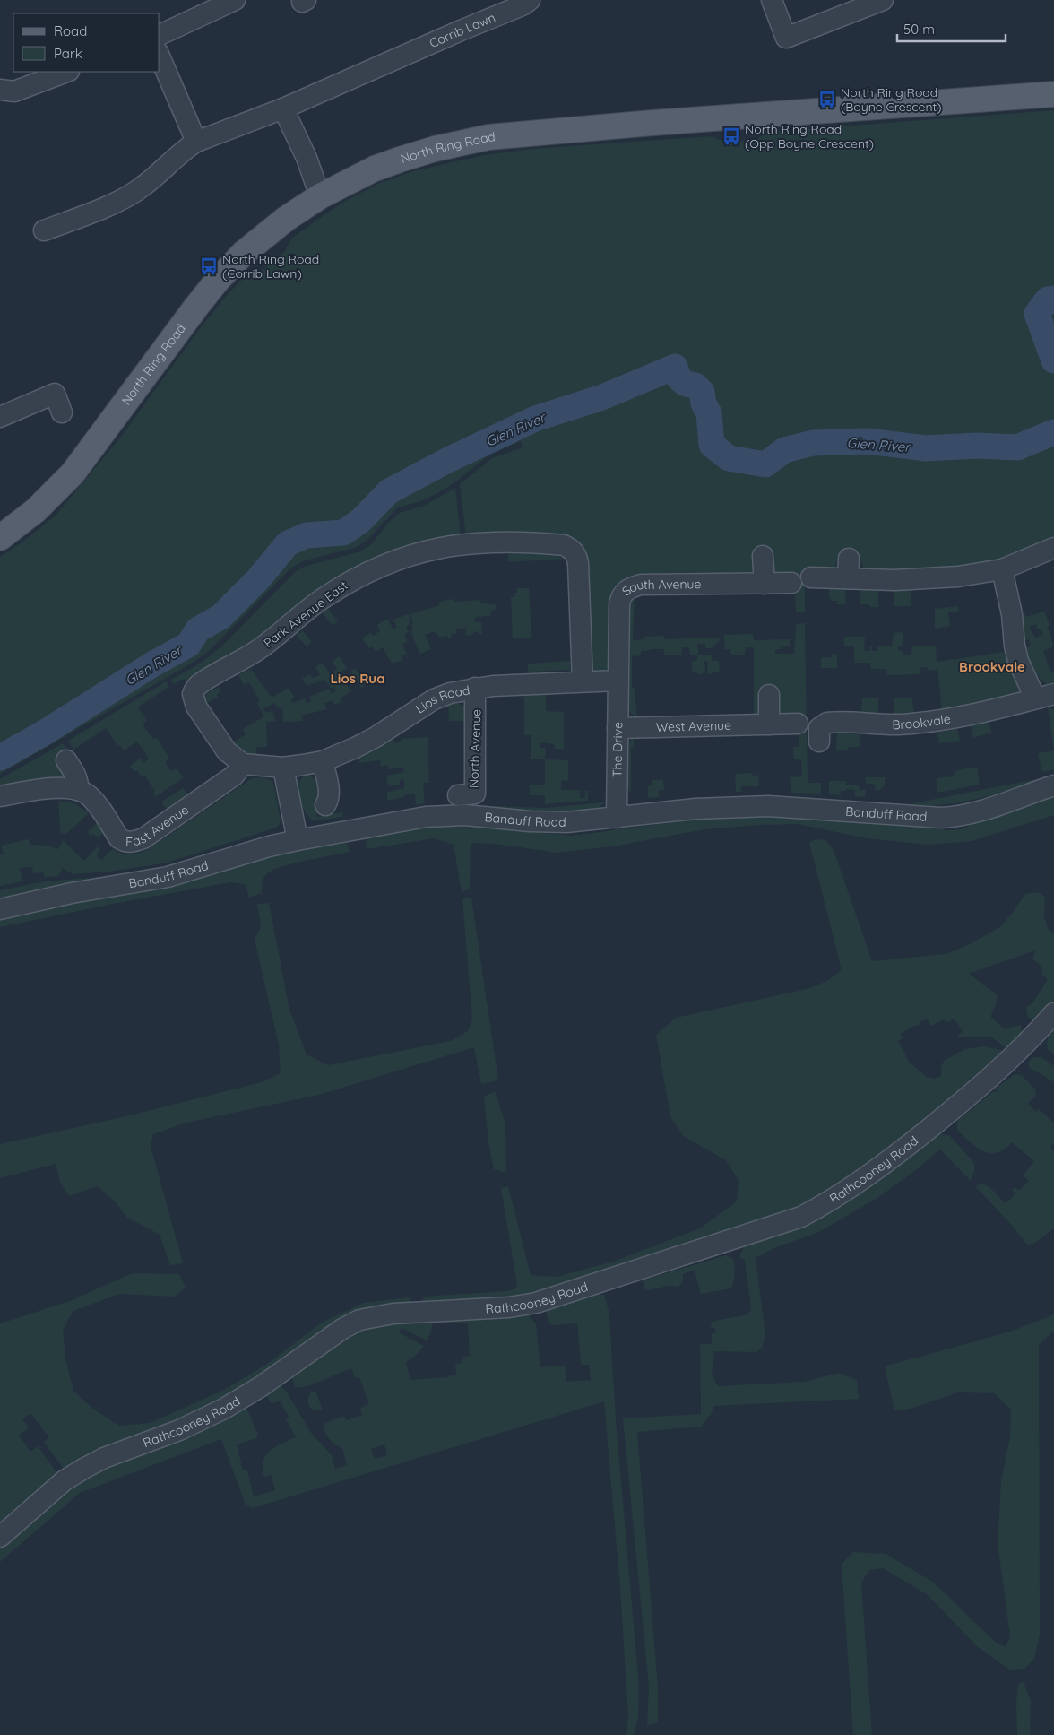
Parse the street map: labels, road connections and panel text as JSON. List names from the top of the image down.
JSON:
{
  "streets": {
    "main road": ["North Ring Road"],
    "street": [
      "Corrib Lawn",
      "South Avenue",
      "Park Avenue East",
      "Lios Road",
      "Brookvale",
      "West Avenue",
      "North Avenue",
      "The Drive",
      "Banduff Road",
      "East Avenue",
      "Rathcooney Road"
    ]
  },
  "crossings": [
    ["South Avenue", "Lios Road"],
    ["South Avenue", "The Drive"],
    ["Park Avenue East", "Lios Road"],
    ["Park Avenue East", "East Avenue"],
    ["Lios Road", "North Avenue"],
    ["Lios Road", "The Drive"],
    ["Lios Road", "East Avenue"],
    ["West Avenue", "The Drive"],
    ["The Drive", "Banduff Road"]
  ],
  "districts": ["Brookvale", "Lios Rua"],
  "water": ["Glen River"],
  "places": {
    "bus stop": ["North Ring Road (Boyne Crescent)", "North Ring Road (Opp Boyne Crescent)", "North Ring Road (Corrib Lawn)"]
  },
  "legend": ["Road", "Park"],
  "scale_bar": "50 m"
}
